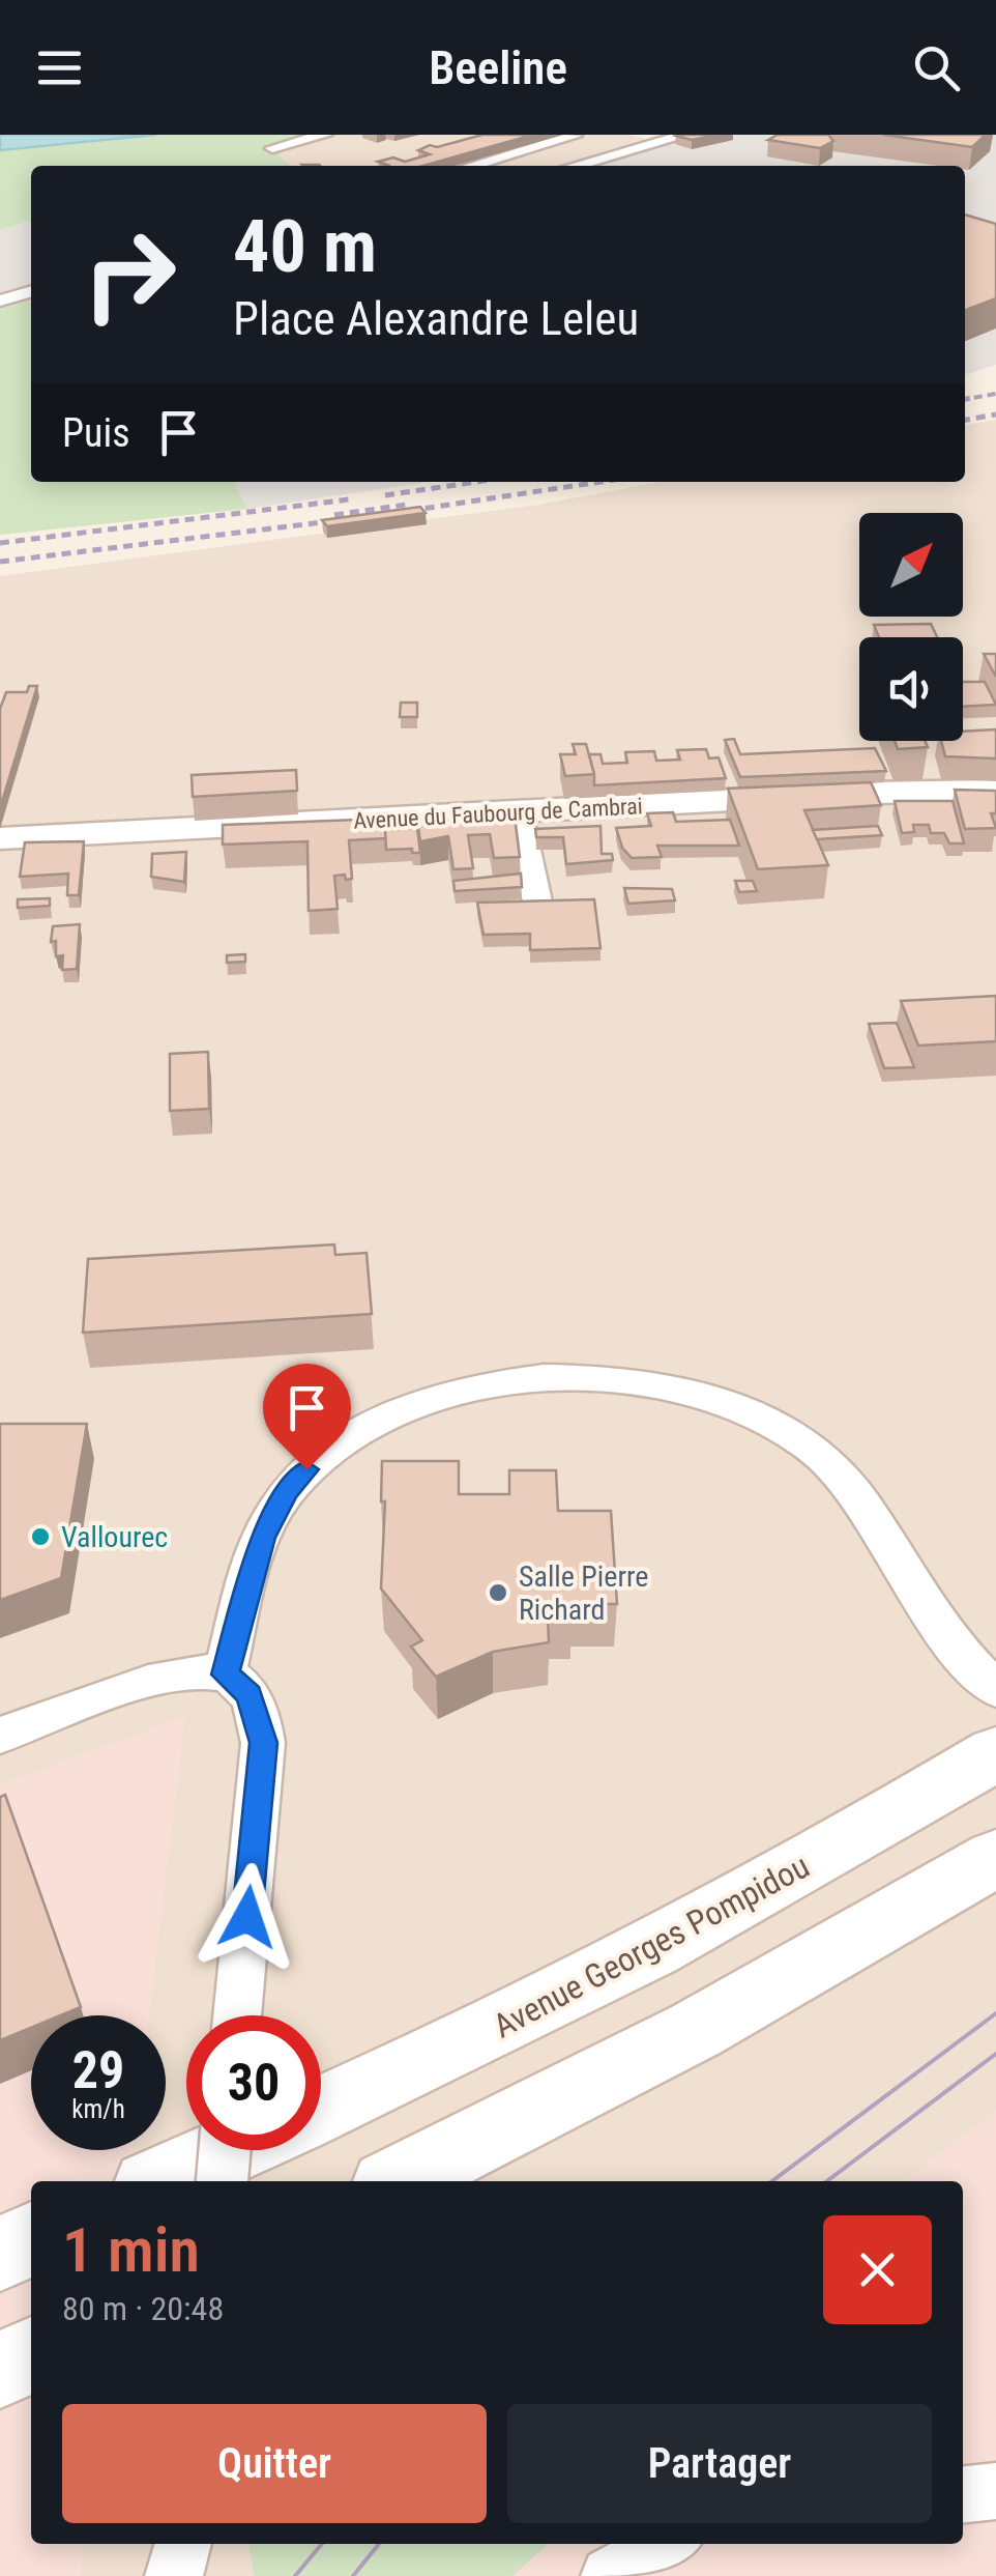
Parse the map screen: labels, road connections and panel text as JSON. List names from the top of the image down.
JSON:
{
  "streets": {
    "main road": ["Avenue Georges Pompidou"],
    "street": ["Avenue du Faubourg de Cambrai"]
  },
  "places": ["Vallourec", "Salle Pierre Richard"],
  "north": "top right",
  "page": {
    "header": "Beeline",
    "turn": ["40 m", "Place Alexandre Leleu"],
    "then": "Puis",
    "speed": "29 km/h",
    "limit": "30",
    "heading": ["1 min", "80 m · 20:48"],
    "buttons": ["Quitter", "Partager"]
  }
}
